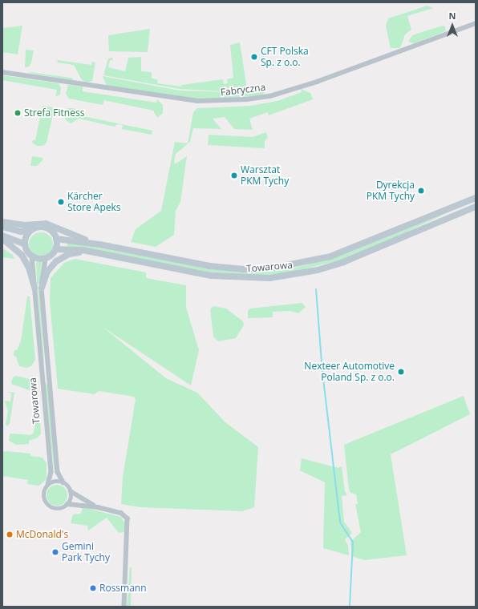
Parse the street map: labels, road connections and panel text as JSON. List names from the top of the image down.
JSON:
{
  "streets": {
    "street": ["Fabryczna", "Towarowa"]
  },
  "places": [
    "CFT Polska Sp. z o.o.",
    "Strefa Fitness",
    "Warsztat PKM Tychy",
    "Dyrekcja PKM Tychy",
    "Kärcher Store Apeks",
    "Nexteer Automotive Poland Sp. z o.o.",
    "McDonald's",
    "Gemini Park Tychy",
    "Rossmann"
  ],
  "north": "top"
}
